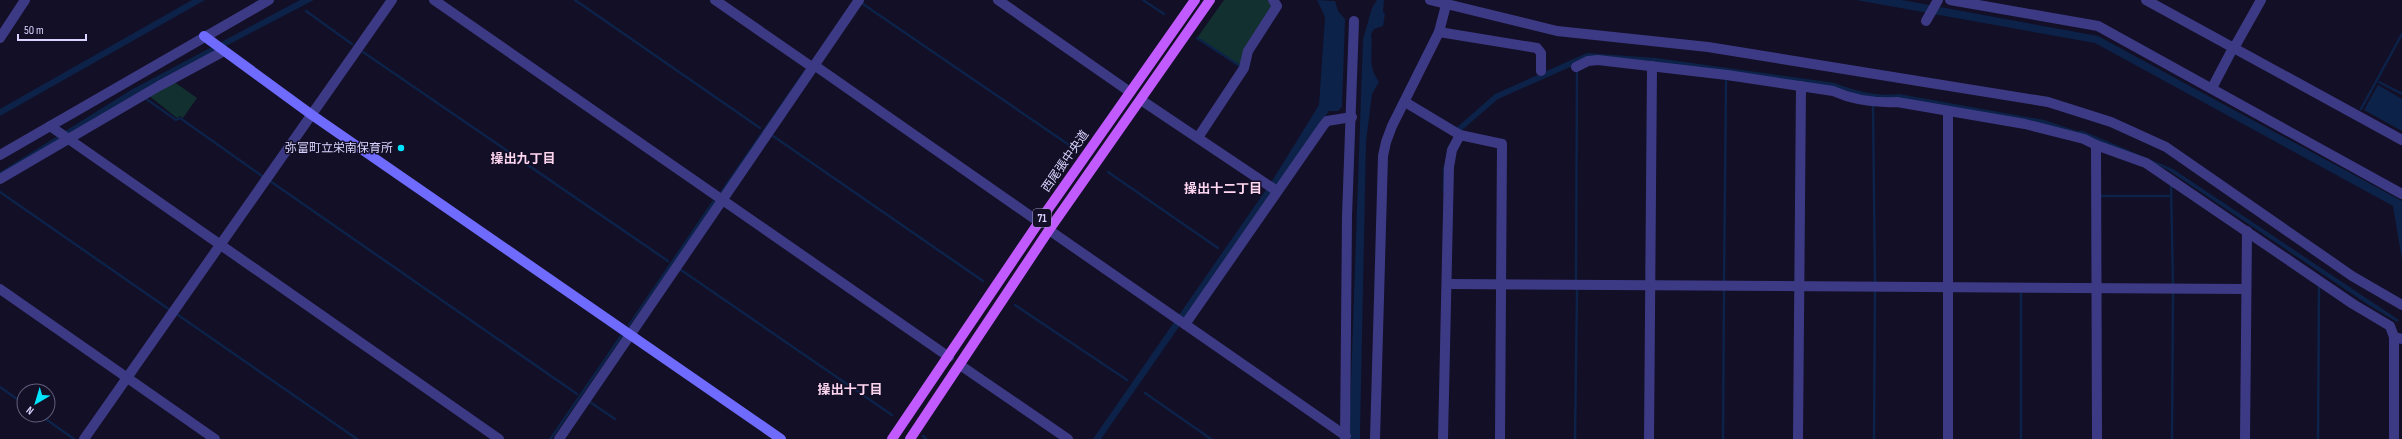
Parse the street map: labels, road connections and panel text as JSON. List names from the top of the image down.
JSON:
{
  "streets": {
    "main road": ["西尾張中央道", "71"]
  },
  "districts": ["操出九丁目", "操出十二丁目", "操出十丁目"],
  "places": ["弥富町立栄南保育所"],
  "scale_bar": "50 m",
  "north": "bottom left"
}
